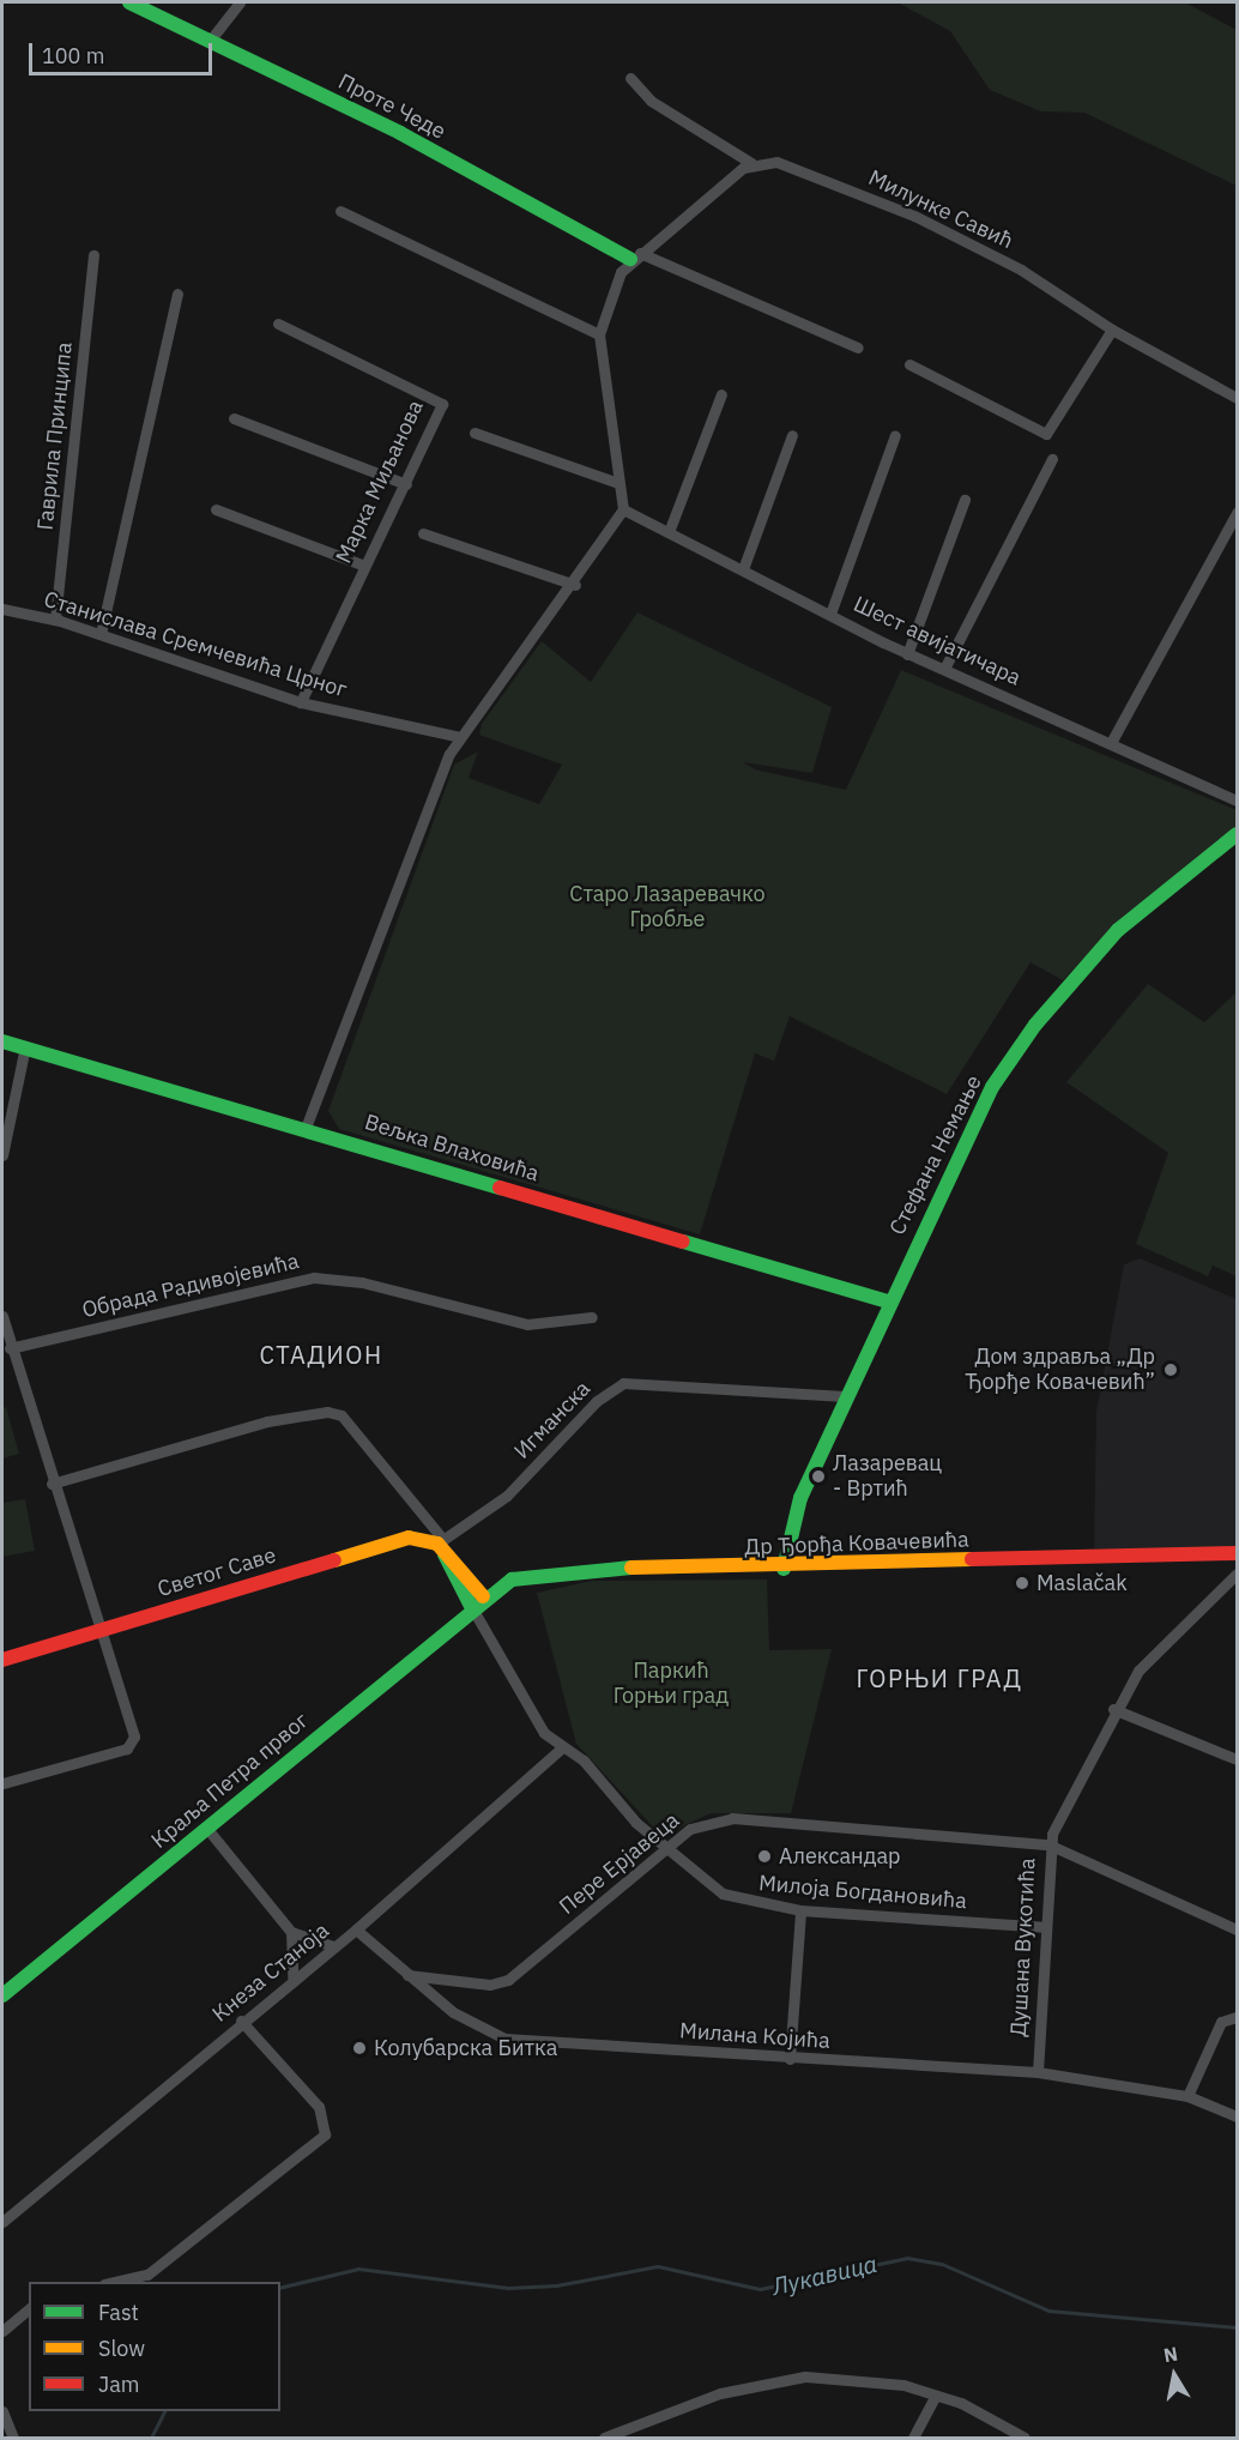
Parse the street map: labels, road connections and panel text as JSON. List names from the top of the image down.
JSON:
{
  "streets": {
    "street": [
      "Проте Чеде",
      "Милунке Савић",
      "Гаврила Принципа",
      "Марка Миљанова",
      "Шест авијатичара",
      "Станислава Сремчевића Црног",
      "Вељка Влаховића",
      "Стефана Немање",
      "Обрада Радивојевића",
      "Игманска",
      "Др Ђорђа Ковачевића",
      "Светог Саве",
      "Краља Петра првог",
      "Пере Ерјавеца",
      "Милоја Богдановића",
      "Душана Вукотића",
      "Кнеза Станоја",
      "Милана Којића"
    ]
  },
  "crossings": [
    ["Гаврила Принципа", "Станислава Сремчевића Црног"],
    ["Марка Миљанова", "Станислава Сремчевића Црног"],
    ["Вељка Влаховића", "Стефана Немање"],
    ["Стефана Немање", "Игманска"],
    ["Стефана Немање", "Др Ђорђа Ковачевића"],
    ["Игманска", "Светог Саве"],
    ["Др Ђорђа Ковачевића", "Краља Петра првог"],
    ["Др Ђорђа Ковачевића", "Милоја Богдановића"],
    ["Краља Петра првог", "Милоја Богдановића"],
    ["Пере Ерјавеца", "Милоја Богдановића"],
    ["Пере Ерјавеца", "Душана Вукотића"],
    ["Пере Ерјавеца", "Милана Којића"],
    ["Милоја Богдановића", "Душана Вукотића"],
    ["Милоја Богдановића", "Кнеза Станоја"],
    ["Душана Вукотића", "Милана Којића"],
    ["Кнеза Станоја", "Милана Којића"]
  ],
  "districts": ["СТАДИОН", "ГОРЊИ ГРАД"],
  "water": ["Лукавица"],
  "parks": ["Старо Лазаревачко Гробље", "Паркић Горњи град"],
  "places": [
    "Дом здравља „Др Ђорђе Ковачевић”",
    "Лазаревац - Вртић",
    "Maslačak",
    "Александар",
    "Колубарска Битка"
  ],
  "legend": ["Fast", "Slow", "Jam"],
  "scale_bar": "100 m",
  "north": "top"
}
